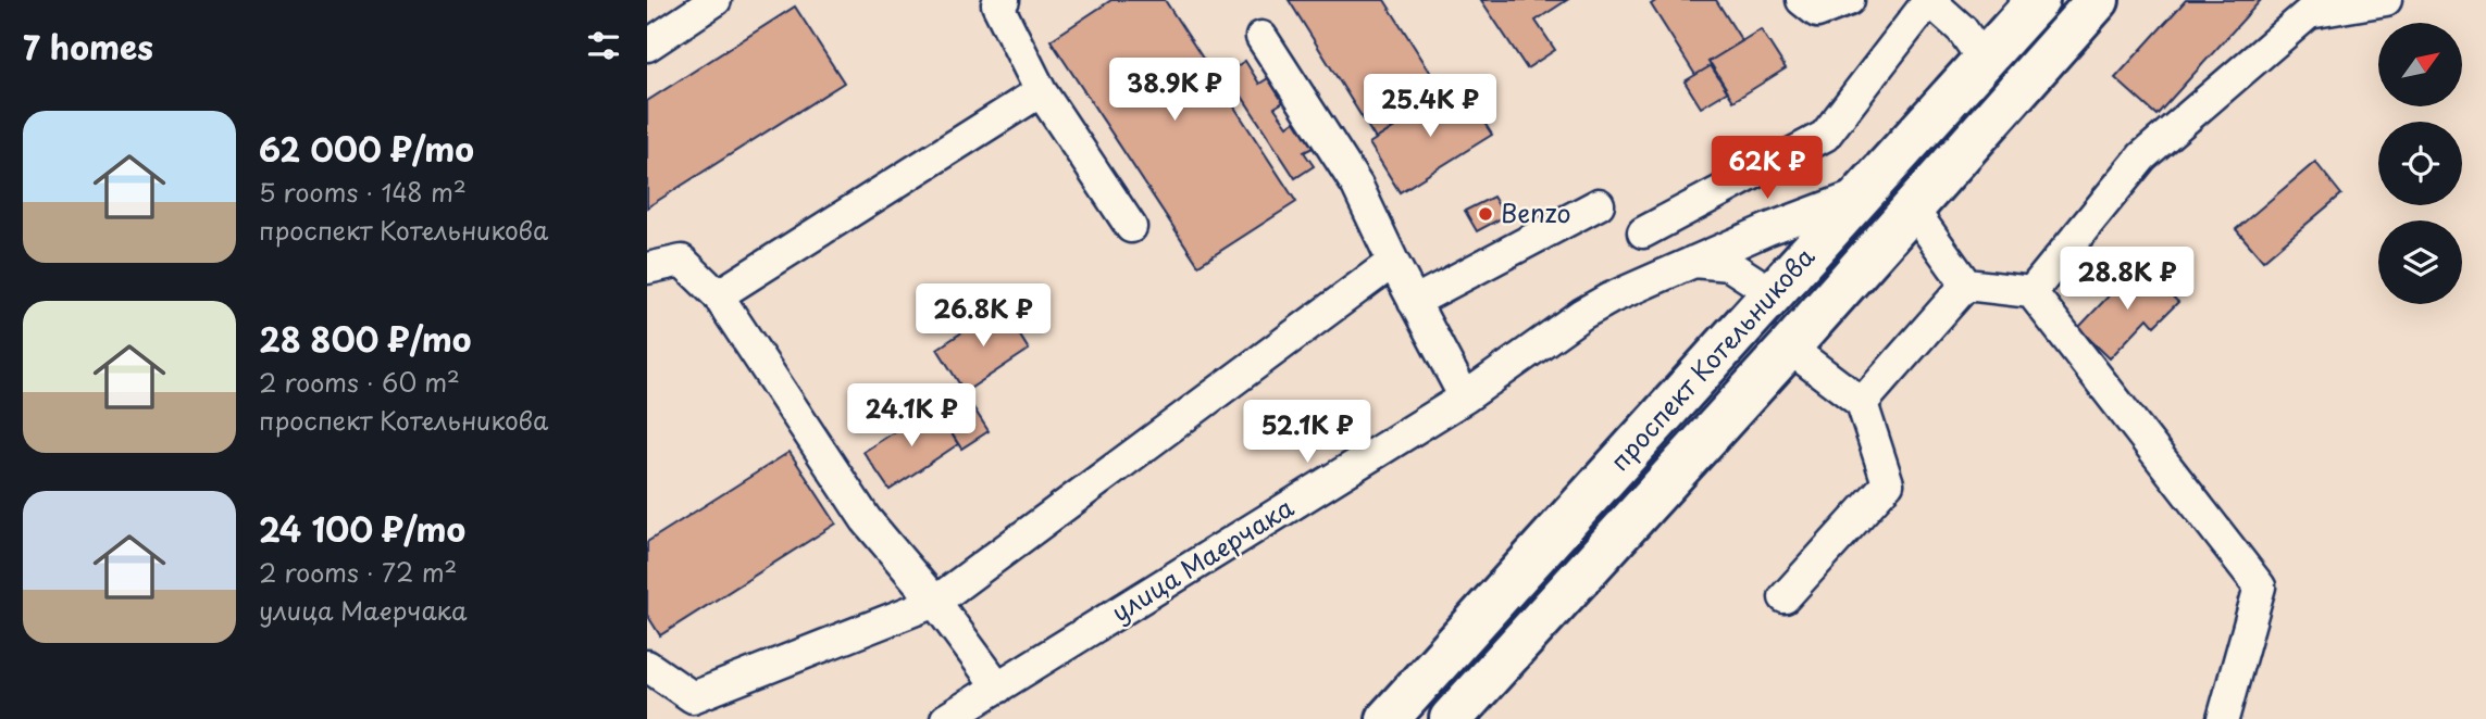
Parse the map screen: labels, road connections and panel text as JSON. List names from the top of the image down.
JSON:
{
  "streets": {
    "highway": ["проспект Котельникова"],
    "street": ["улица Маерчака"]
  },
  "crossings": [
    ["проспект Котельникова", "улица Маерчака"]
  ],
  "places": ["Benzo"],
  "north": "top right",
  "page": {
    "heading": "7 homes",
    "price": [
      "38.9K ₽",
      "25.4K ₽",
      "62K ₽",
      "28.8K ₽",
      "26.8K ₽",
      "24.1K ₽",
      "52.1K ₽"
    ],
    "list": [
      {
        "name": "62 000 ₽/mo",
        "note": "5 rooms · 148 m² · проспект Котельникова"
      },
      {
        "name": "28 800 ₽/mo",
        "note": "2 rooms · 60 m² · проспект Котельникова"
      },
      {
        "name": "24 100 ₽/mo",
        "note": "2 rooms · 72 m² · улица Маерчака"
      }
    ]
  }
}
